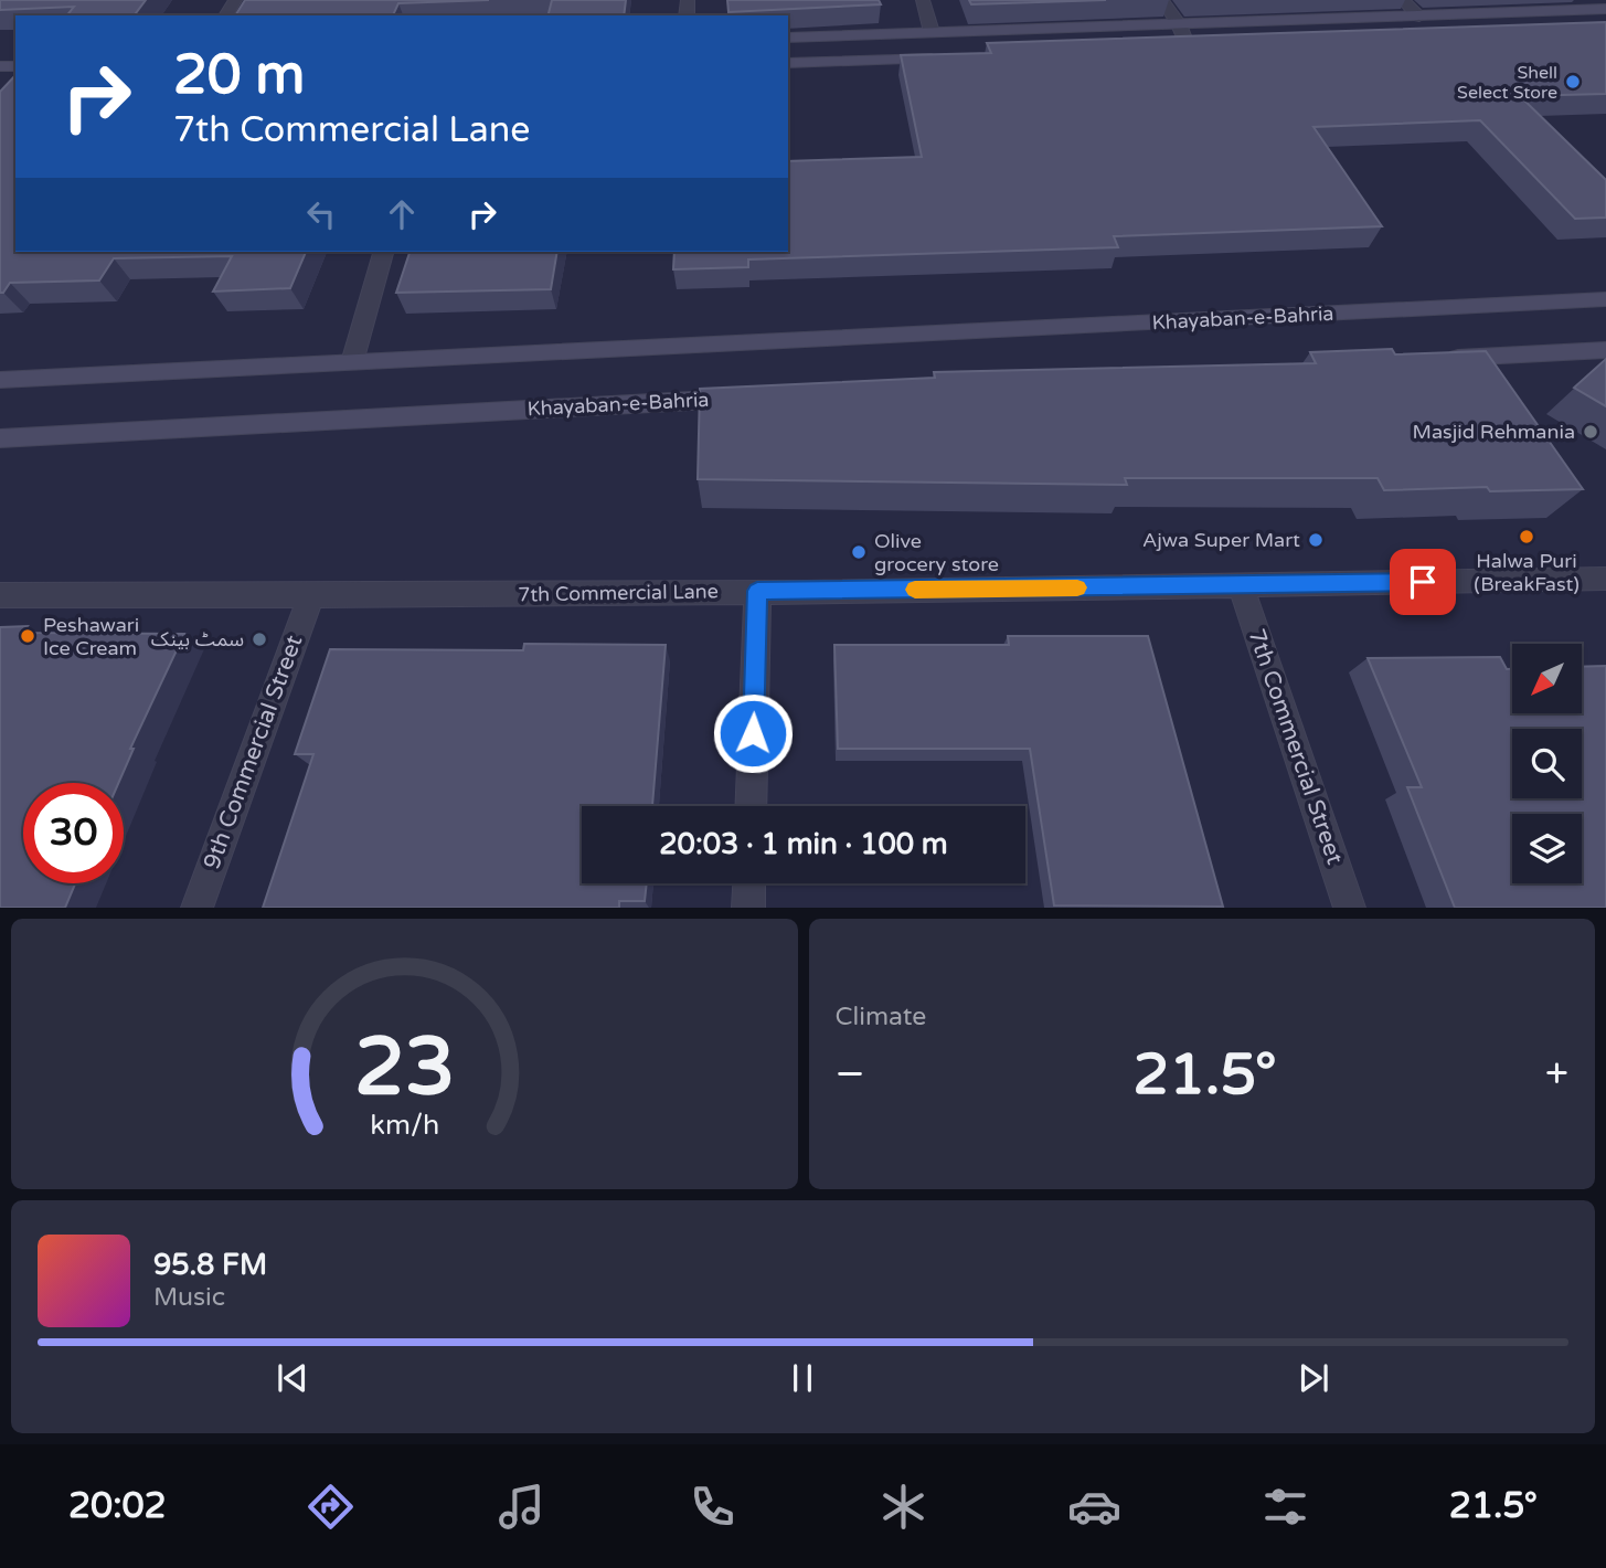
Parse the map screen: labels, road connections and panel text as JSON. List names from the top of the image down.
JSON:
{
  "streets": {
    "main road": ["Khayaban-e-Bahria"],
    "street": ["7th Commercial Lane", "7th Commercial Street", "9th Commercial Street"]
  },
  "crossings": [
    ["7th Commercial Lane", "7th Commercial Street"],
    ["7th Commercial Lane", "9th Commercial Street"]
  ],
  "places": [
    "Shell Select Store",
    "Masjid Rehmania",
    "Halwa Puri (BreakFast)",
    "Ajwa Super Mart",
    "Olive grocery store",
    "Peshawari Ice Cream",
    "سمٹ بینک"
  ],
  "north": "bottom left",
  "page": {
    "turn": ["20 m", "7th Commercial Lane"],
    "limit": "30",
    "trip": "20:03 · 1 min · 100 m",
    "tile": "Climate",
    "heat": ["−", "21.5°", "+"],
    "song": ["95.8 FM", "Music"],
    "tabs": ["20:02", "21.5°"],
    "gauge": ["23", "km/h"]
  }
}
